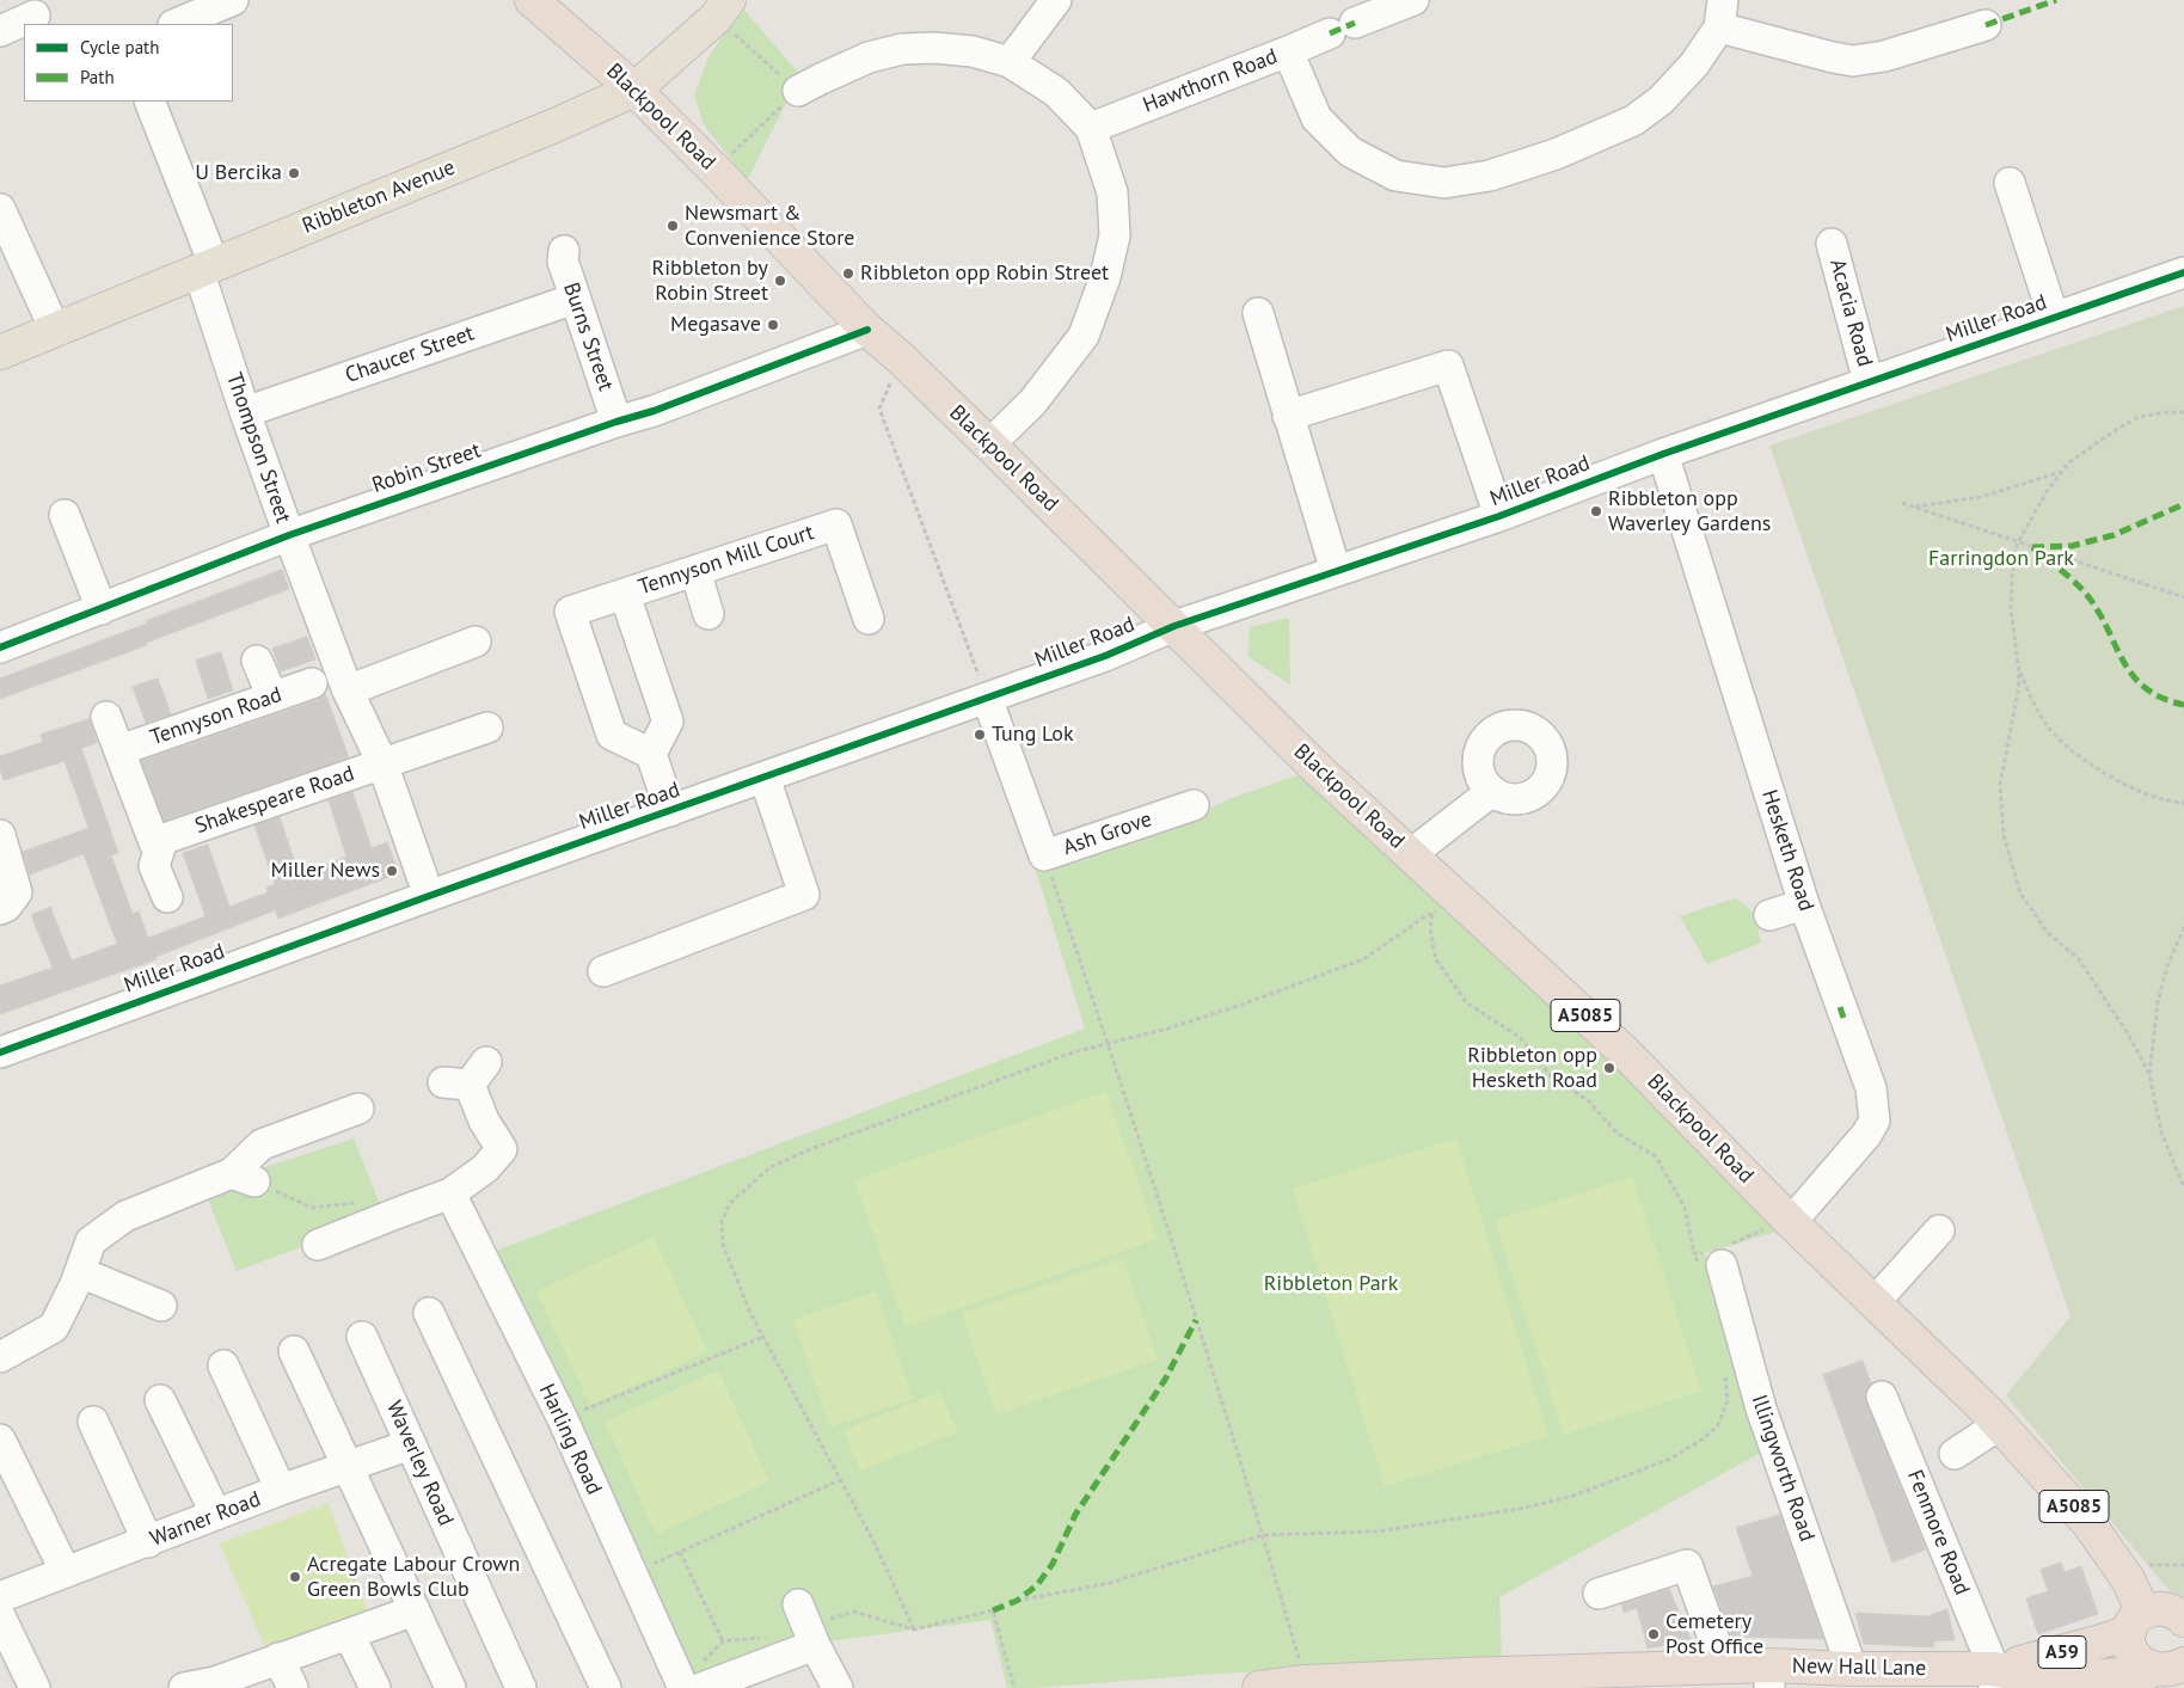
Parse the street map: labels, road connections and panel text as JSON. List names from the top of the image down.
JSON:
{
  "streets": {
    "highway": [
      "Blackpool Road",
      "A5085",
      "A59",
      "New Hall Lane"
    ],
    "main road": ["Ribbleton Avenue"],
    "street": [
      "Hawthorn Road",
      "Acacia Road",
      "Miller Road",
      "Burns Street",
      "Chaucer Street",
      "Thompson Street",
      "Robin Street",
      "Tennyson Mill Court",
      "Tennyson Road",
      "Shakespeare Road",
      "Ash Grove",
      "Hesketh Road",
      "Harling Road",
      "Waverley Road",
      "Illingworth Road",
      "Warner Road",
      "Fenmore Road"
    ]
  },
  "crossings": [
    ["Blackpool Road", "Ribbleton Avenue"],
    ["Blackpool Road", "Miller Road"],
    ["Blackpool Road", "Robin Street"],
    ["Blackpool Road", "Hesketh Road"],
    ["Blackpool Road", "A59"],
    ["Blackpool Road", "New Hall Lane"],
    ["Ribbleton Avenue", "Thompson Street"],
    ["Acacia Road", "Miller Road"],
    ["Miller Road", "Thompson Street"],
    ["Miller Road", "Ash Grove"],
    ["Miller Road", "Hesketh Road"],
    ["Burns Street", "Chaucer Street"],
    ["Burns Street", "Robin Street"],
    ["Chaucer Street", "Thompson Street"],
    ["Thompson Street", "Robin Street"],
    ["Thompson Street", "Shakespeare Road"],
    ["Waverley Road", "Warner Road"],
    ["Illingworth Road", "New Hall Lane"],
    ["Fenmore Road", "New Hall Lane"],
    ["A59", "New Hall Lane"]
  ],
  "parks": ["Farringdon Park", "Ribbleton Park"],
  "places": [
    "U Bercika",
    "Newsmart & Convenience Store",
    "Ribbleton opp Robin Street",
    "Ribbleton by Robin Street",
    "Megasave",
    "Ribbleton opp Waverley Gardens",
    "Tung Lok",
    "Miller News",
    "Ribbleton opp Hesketh Road",
    "Acregate Labour Crown Green Bowls Club",
    "Cemetery Post Office"
  ],
  "legend": ["Cycle path", "Path"]
}
